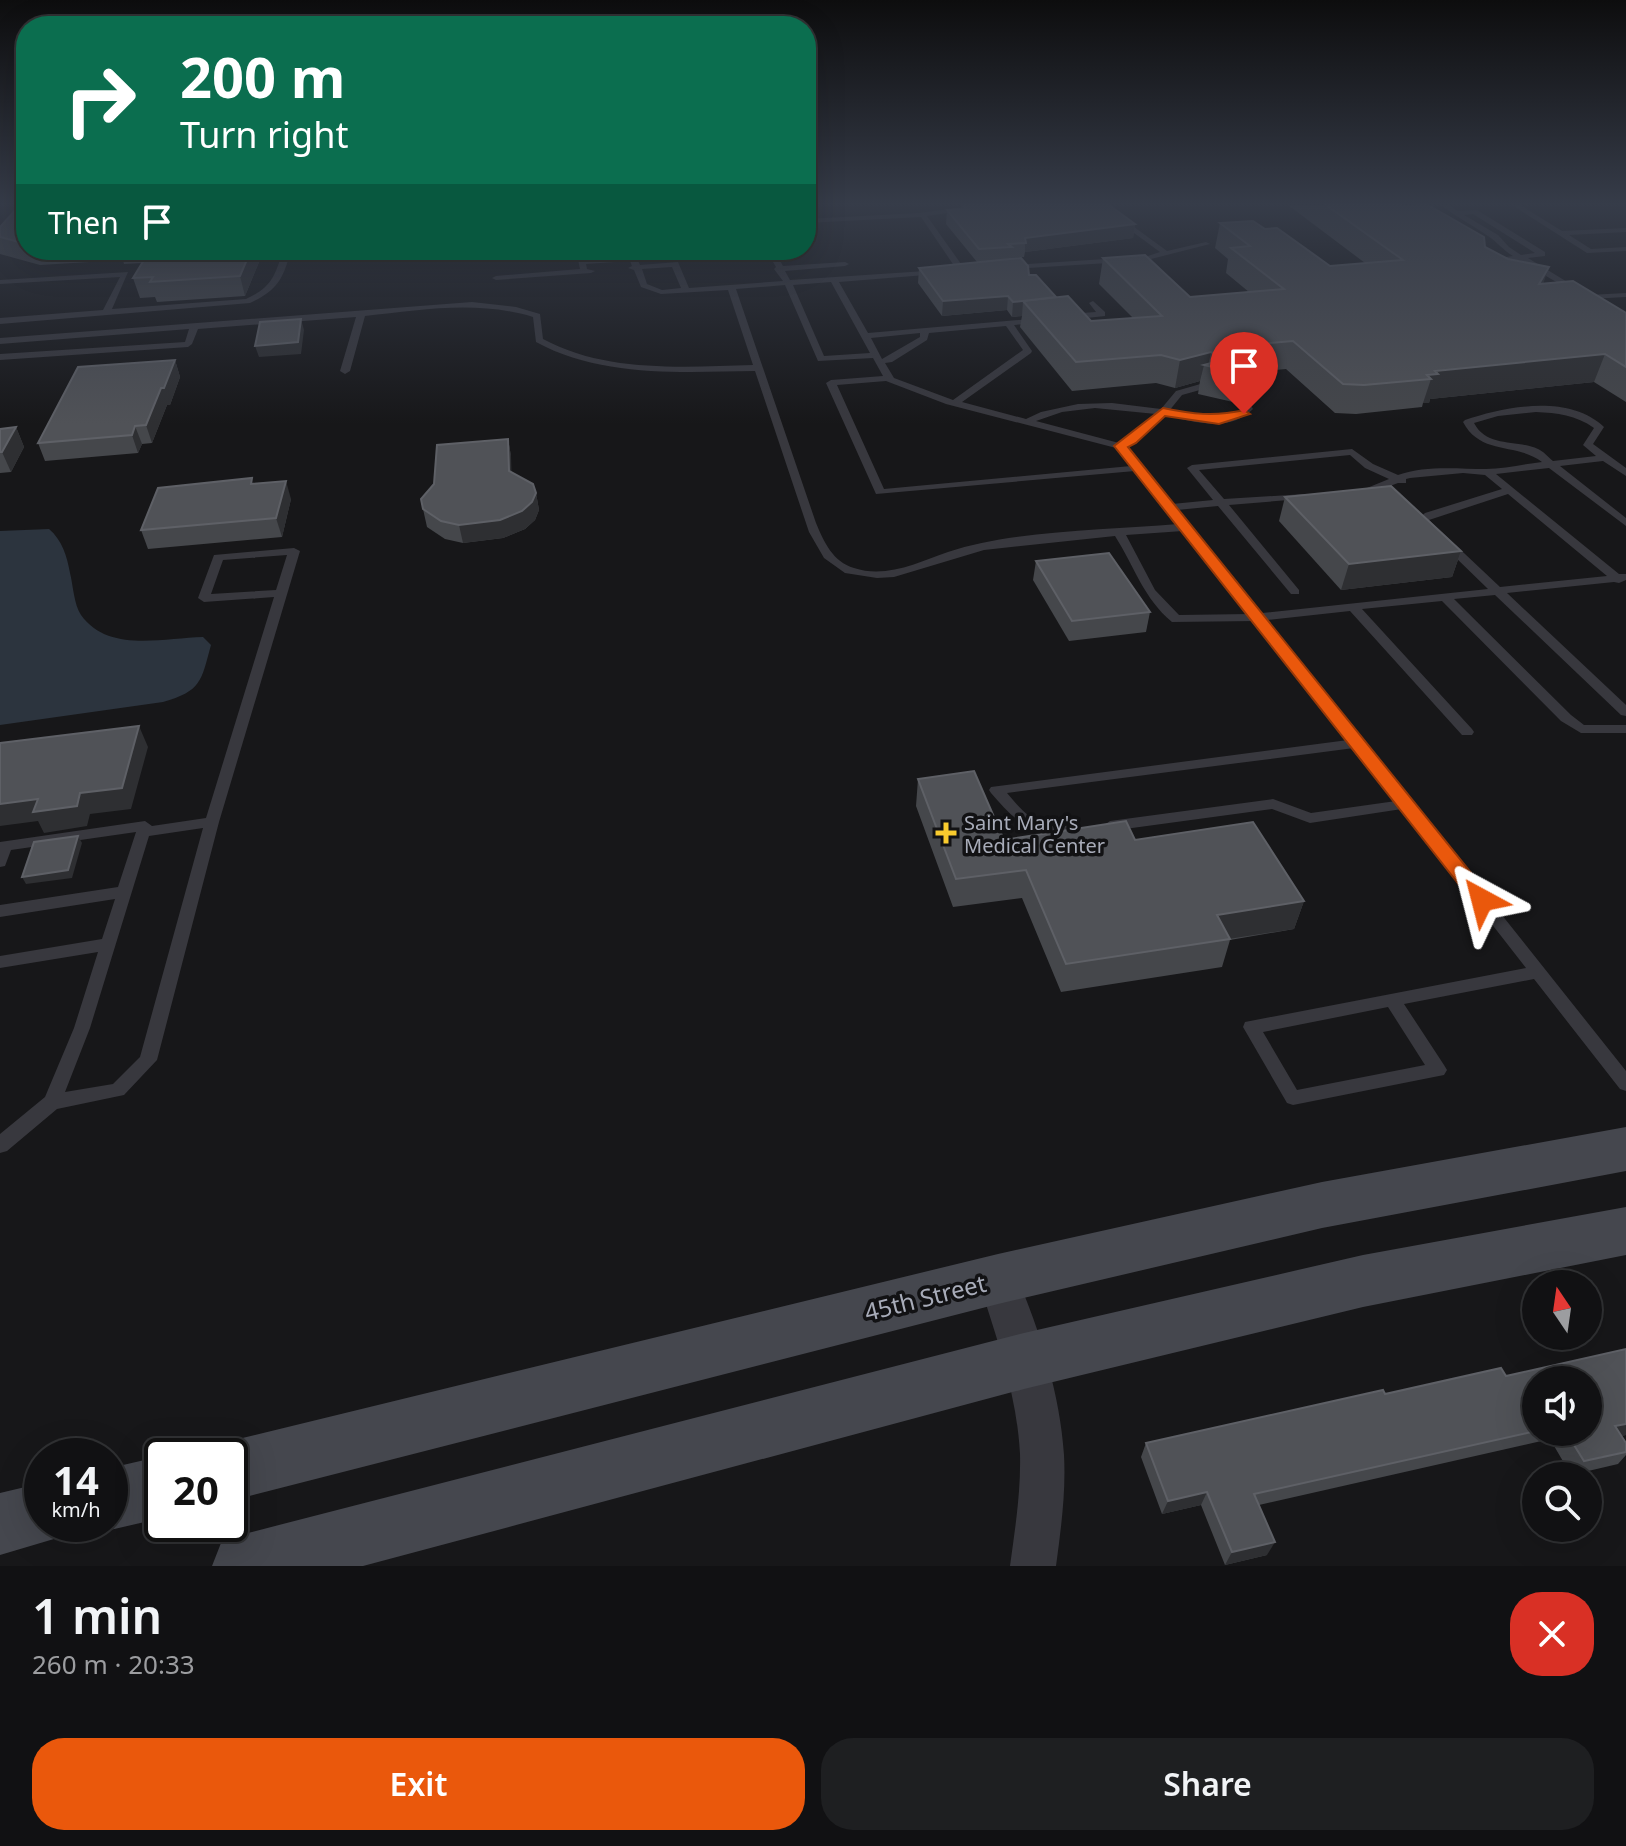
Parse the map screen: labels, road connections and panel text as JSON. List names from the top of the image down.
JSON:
{
  "streets": {
    "main road": ["45th Street"]
  },
  "places": {
    "health": ["Saint Mary's Medical Center"]
  },
  "north": "top",
  "page": {
    "turn": ["200 m", "Turn right"],
    "then": "Then",
    "speed": "14 km/h",
    "limit": "20",
    "heading": ["1 min", "260 m · 20:33"],
    "buttons": ["Exit", "Share"]
  }
}
